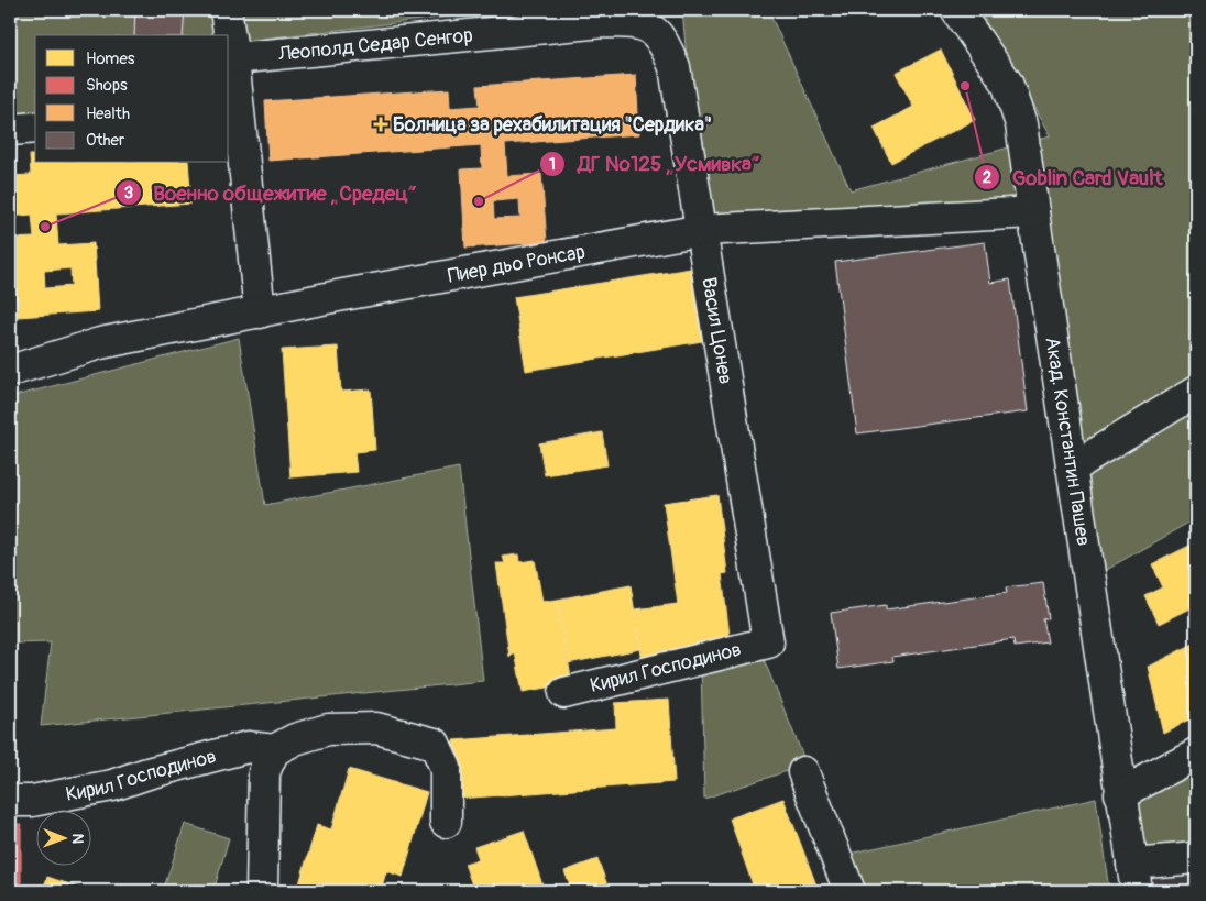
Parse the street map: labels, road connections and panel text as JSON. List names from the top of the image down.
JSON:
{
  "streets": {
    "street": [
      "Леополд Седар Сенгор",
      "Пиер дьо Ронсар",
      "Васил Цонев",
      "Акад. Константин Пашев",
      "Кирил Господинов"
    ]
  },
  "crossings": [
    ["Леополд Седар Сенгор", "Васил Цонев"],
    ["Пиер дьо Ронсар", "Васил Цонев"],
    ["Пиер дьо Ронсар", "Акад. Константин Пашев"],
    ["Васил Цонев", "Кирил Господинов"]
  ],
  "places": {
    "other": ["Goblin Card Vault", "ДГ №125 „Усмивка“", "Военно общежитие „Средец“"],
    "health": ["Болница за рехабилитация \"Сердика\""]
  },
  "legend": [
    "Homes",
    "Shops",
    "Health",
    "Other"
  ],
  "north": "right"
}
